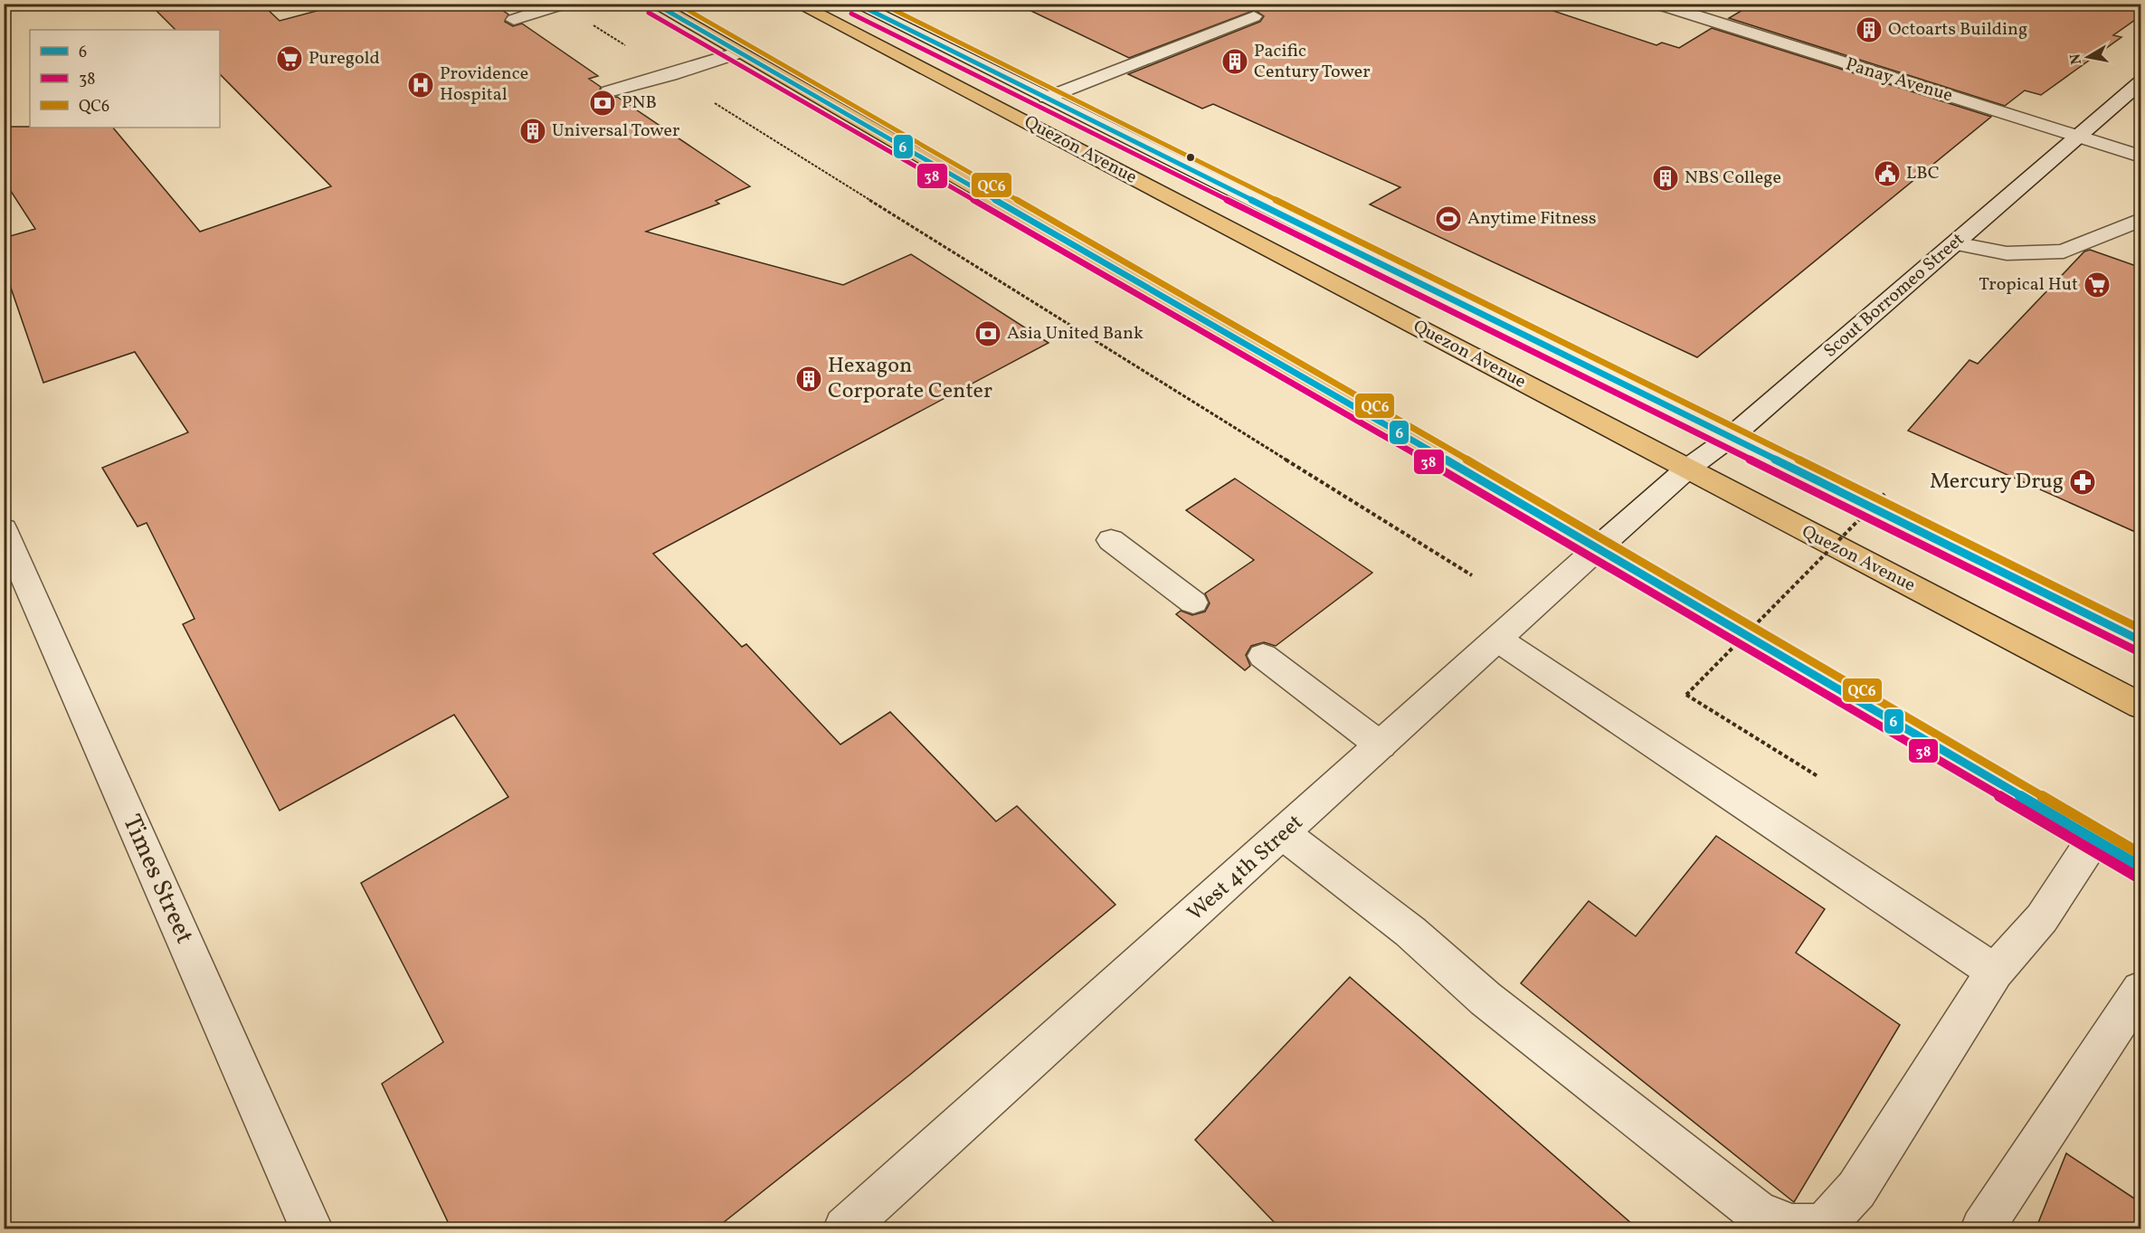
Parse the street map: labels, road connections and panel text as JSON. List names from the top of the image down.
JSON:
{
  "streets": {
    "main road": ["Quezon Avenue"],
    "street": [
      "Panay Avenue",
      "Scout Borromeo Street",
      "West 4th Street",
      "Times Street"
    ]
  },
  "crossings": [
    ["Panay Avenue", "Scout Borromeo Street"],
    ["Quezon Avenue", "Scout Borromeo Street"],
    ["Scout Borromeo Street", "West 4th Street"]
  ],
  "places": {
    "building": [
      "Octoarts Building",
      "Pacific Century Tower",
      "Universal Tower",
      "NBS College",
      "Hexagon Corporate Center"
    ],
    "supermarket": ["Puregold", "Tropical Hut"],
    "hospital": ["Providence Hospital"],
    "bank": ["PNB", "Asia United Bank"],
    "public building": ["LBC"],
    "sports": ["Anytime Fitness"],
    "pharmacy": ["Mercury Drug"]
  },
  "lines": ["transit line 6", "transit line QC6", "transit line 38"],
  "legend": ["6", "38", "QC6"],
  "north": "left"
}
